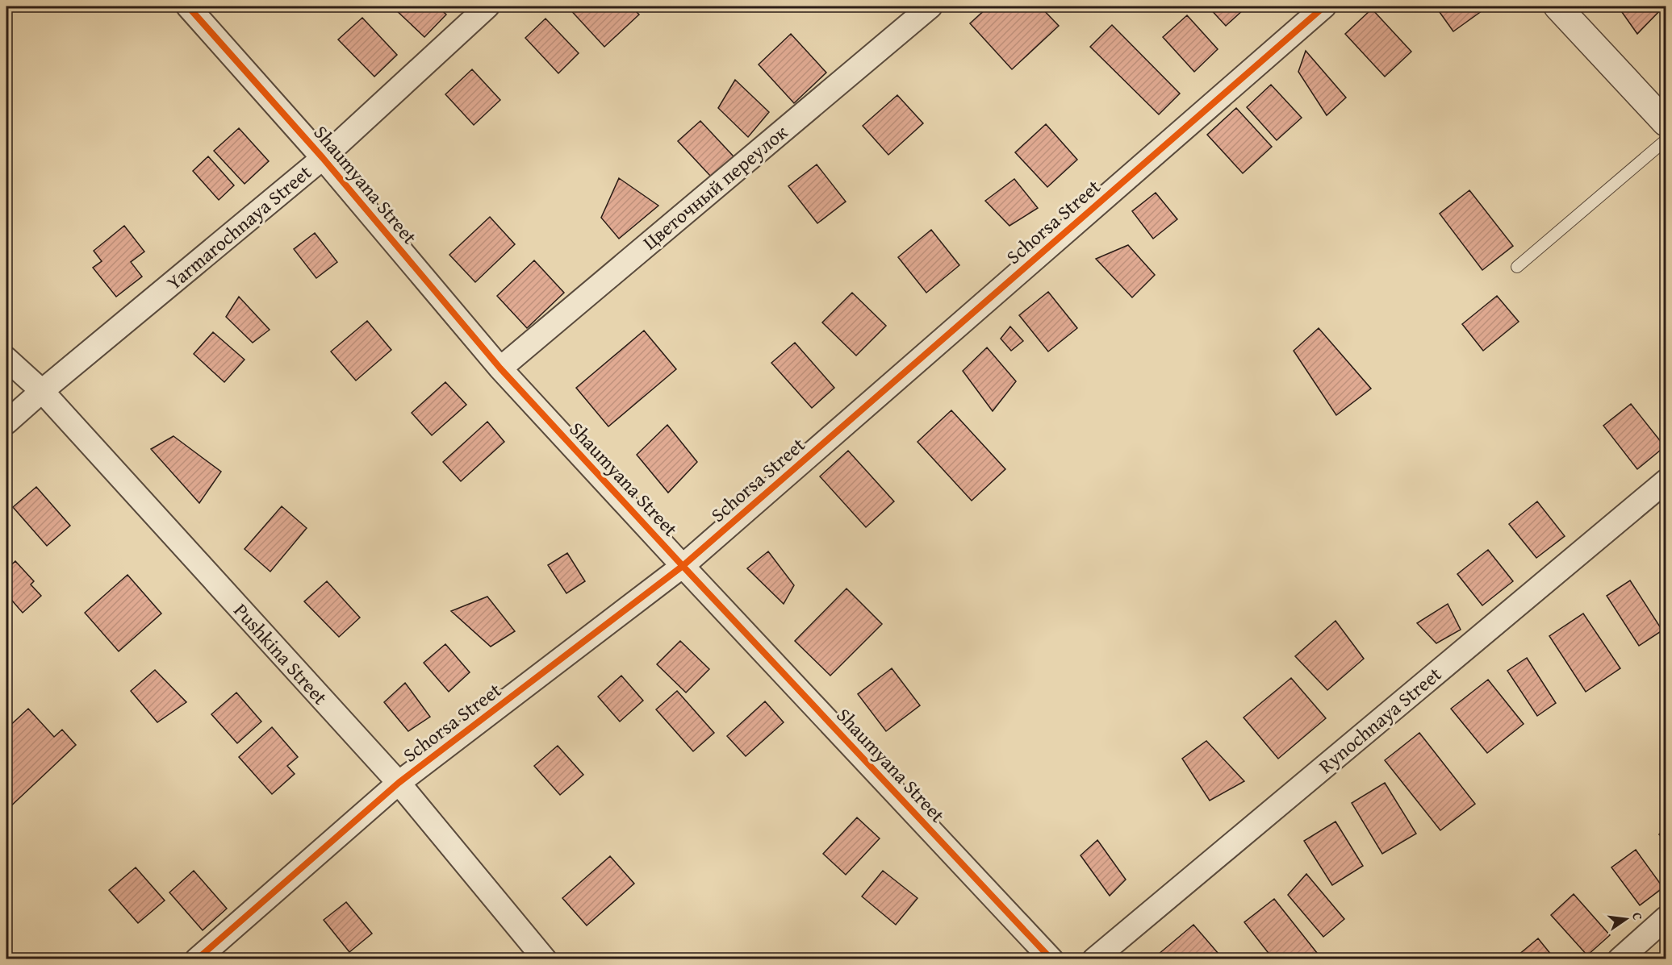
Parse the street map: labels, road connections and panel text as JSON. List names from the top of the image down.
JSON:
{
  "streets": {
    "street": [
      "Shaumyana Street",
      "Цветочный переулок",
      "Schorsa Street",
      "Yarmarochnaya Street",
      "Pushkina Street",
      "Rynochnaya Street"
    ]
  },
  "crossings": [
    ["Shaumyana Street", "Цветочный переулок"],
    ["Shaumyana Street", "Schorsa Street"],
    ["Shaumyana Street", "Yarmarochnaya Street"],
    ["Schorsa Street", "Pushkina Street"],
    ["Yarmarochnaya Street", "Pushkina Street"]
  ],
  "north": "right"
}
